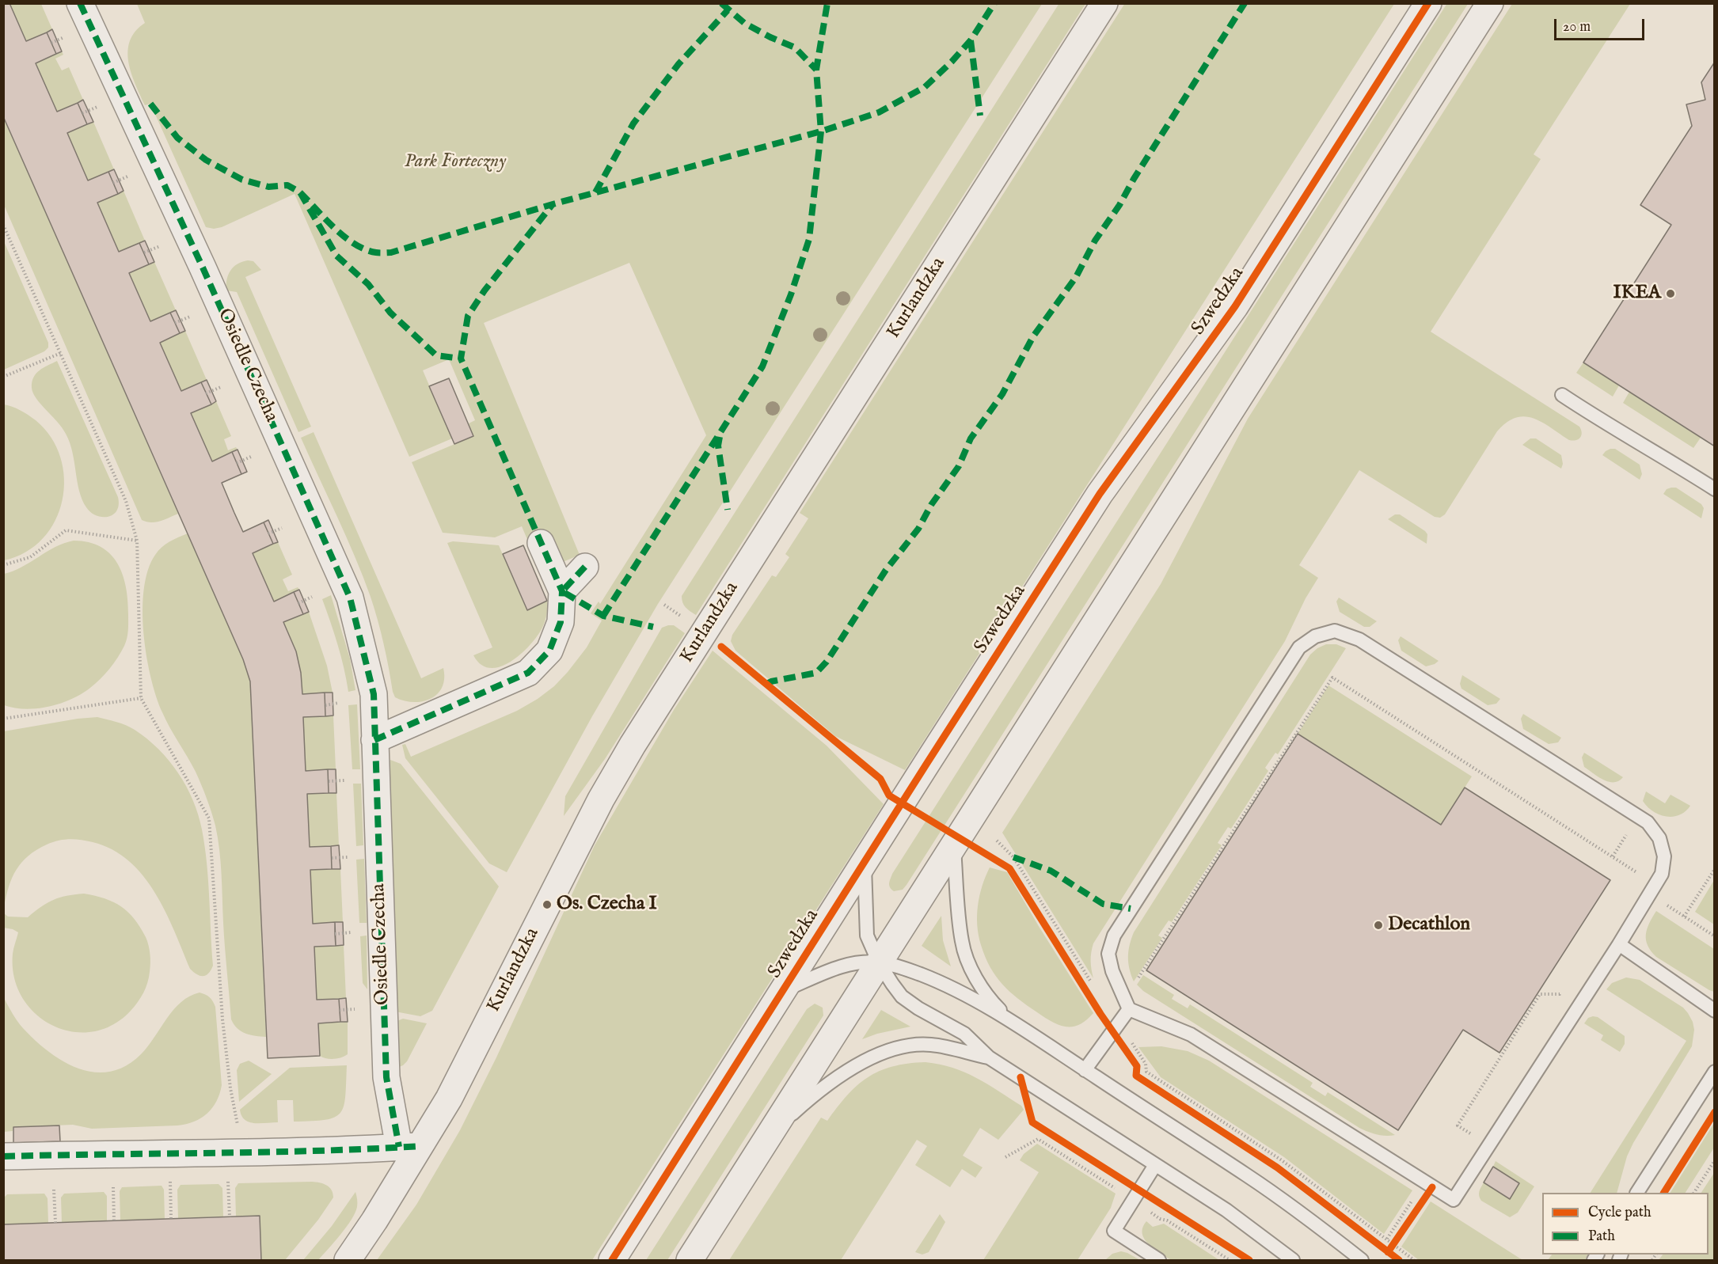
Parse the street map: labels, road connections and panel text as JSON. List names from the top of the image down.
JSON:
{
  "streets": {
    "street": ["Kurlandzka", "Szwedzka", "Osiedle Czecha"]
  },
  "crossings": [
    ["Kurlandzka", "Osiedle Czecha"]
  ],
  "parks": ["Park Forteczny"],
  "places": ["IKEA", "Os. Czecha I", "Decathlon"],
  "legend": ["Cycle path", "Path"],
  "scale_bar": "20 m"
}
